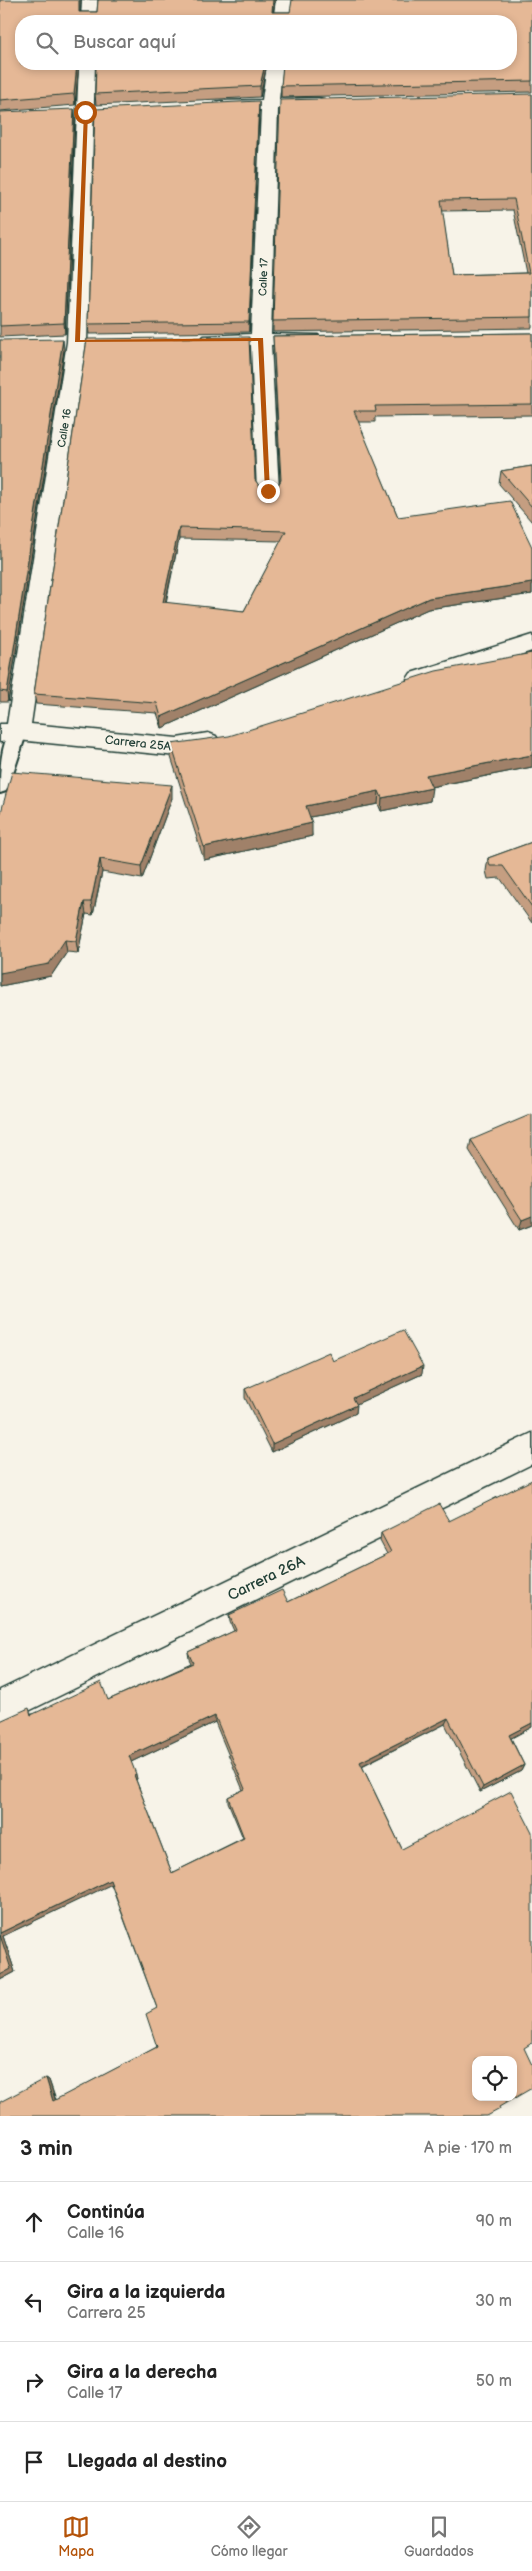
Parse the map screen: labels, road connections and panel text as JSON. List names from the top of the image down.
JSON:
{
  "streets": {
    "street": [
      "Calle 17",
      "Calle 16",
      "Carrera 25A",
      "Carrera 26A"
    ]
  },
  "crossings": [
    ["Calle 16", "Carrera 25A"]
  ],
  "page": {
    "search": "Buscar aquí",
    "heading": ["3 min", "A pie · 170 m"],
    "list": [
      ["Continúa", "Calle 16", "90 m"],
      ["Gira a la izquierda", "Carrera 25", "30 m"],
      ["Gira a la derecha", "Calle 17", "50 m"],
      "Llegada al destino"
    ],
    "nav": ["Mapa", "Cómo llegar", "Guardados"]
  }
}
